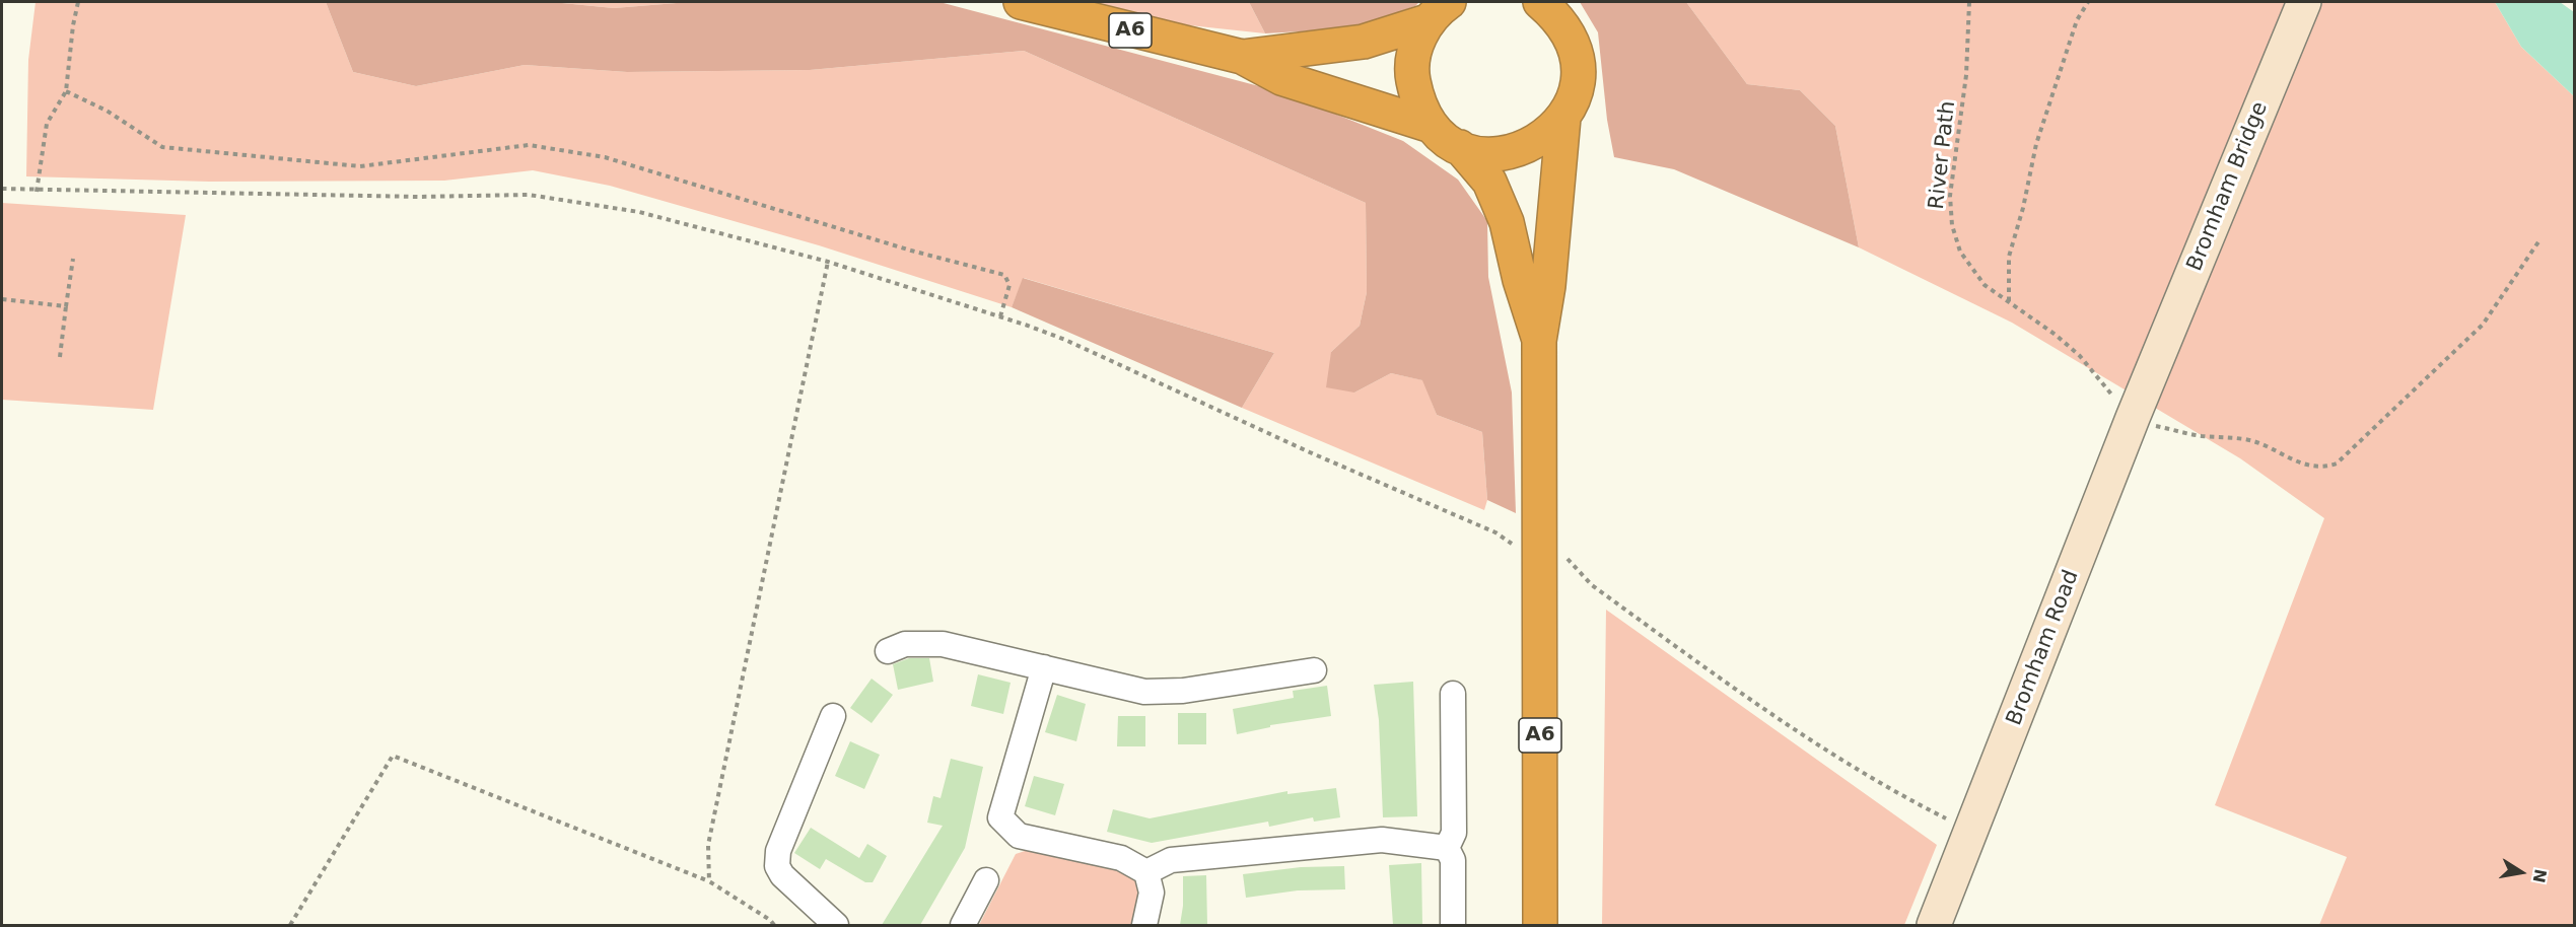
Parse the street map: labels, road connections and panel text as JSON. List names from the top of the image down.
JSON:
{
  "streets": {
    "highway": ["A6"],
    "street": ["Bromham Bridge", "Bromham Road"],
    "path": ["River Path"]
  },
  "crossings": [
    ["River Path", "Bromham Road"],
    ["Bromham Bridge", "Bromham Road"]
  ],
  "north": "right"
}
